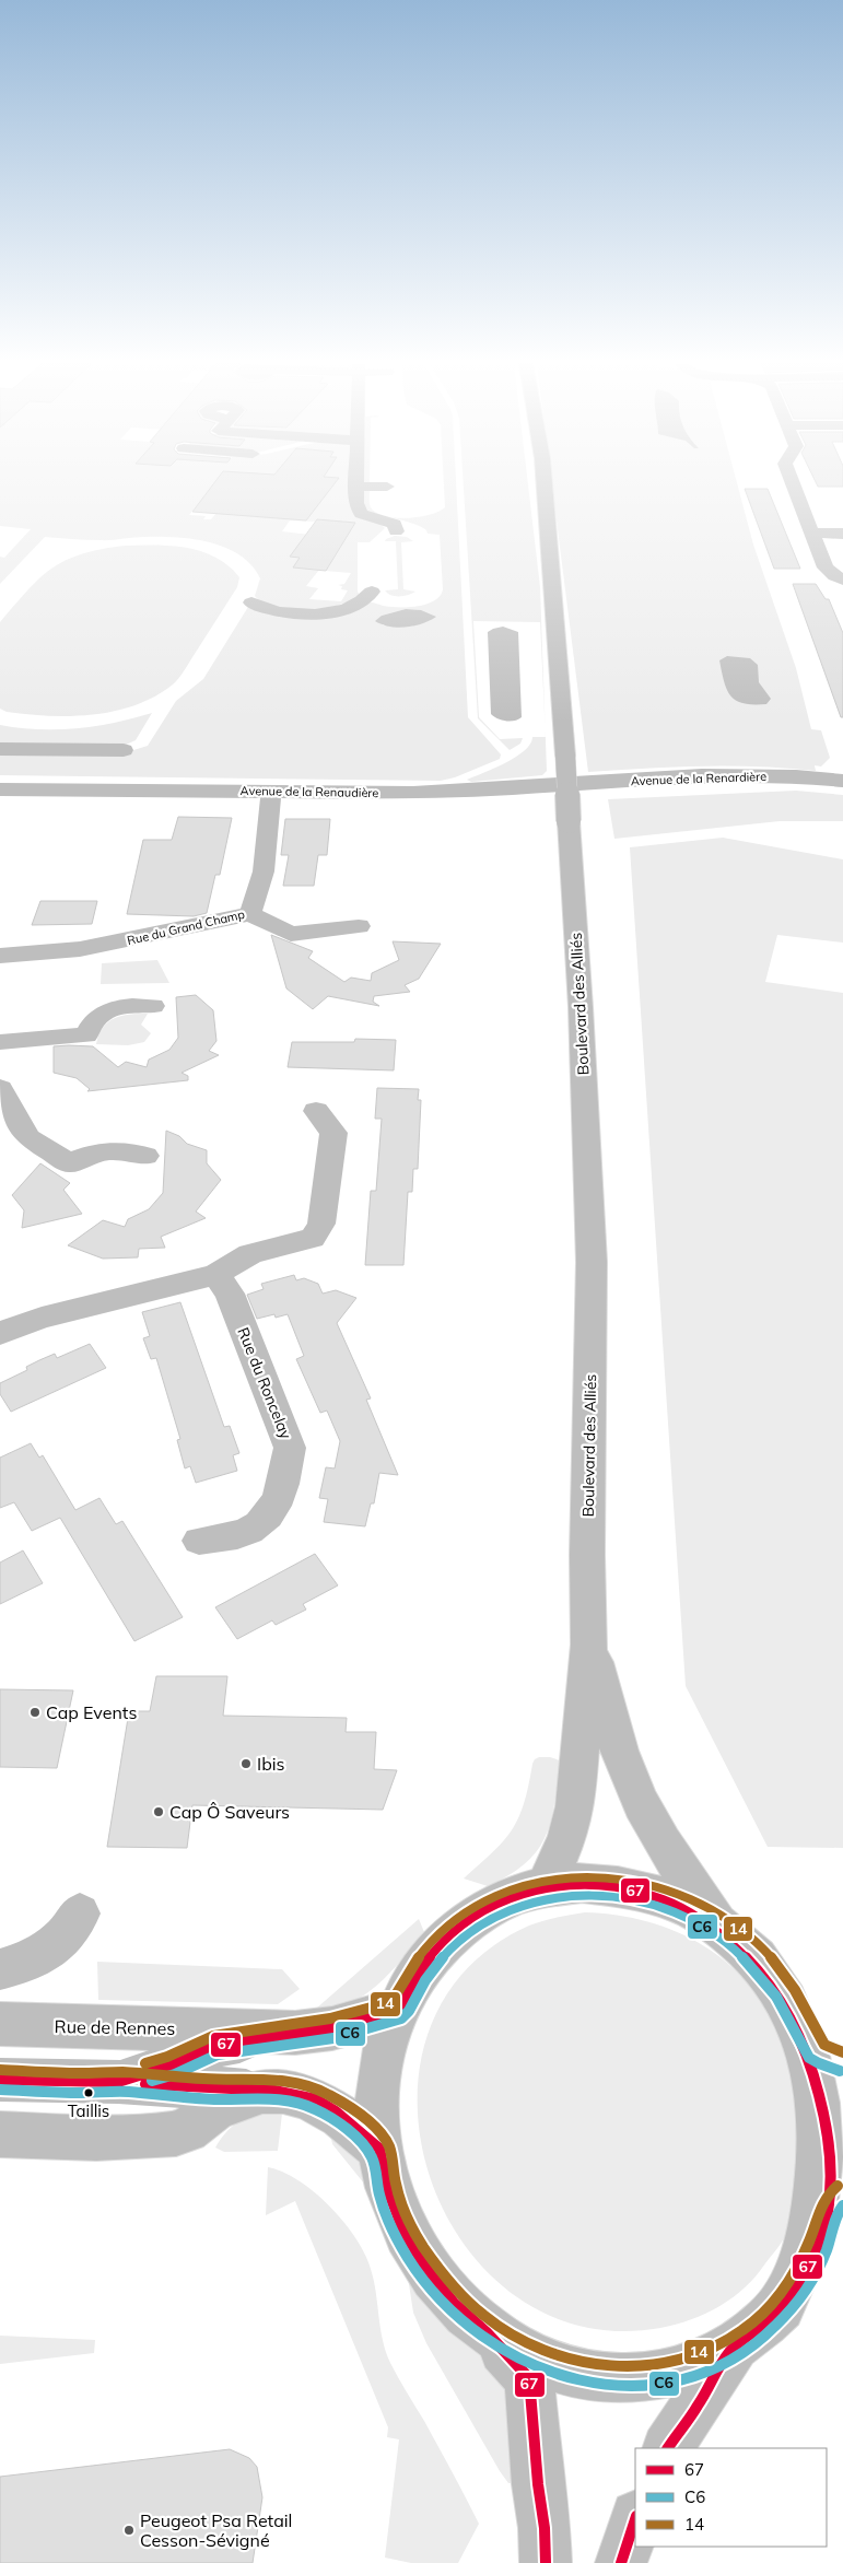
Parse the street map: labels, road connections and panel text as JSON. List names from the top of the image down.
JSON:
{
  "streets": {
    "main road": [
      "Avenue de la Renardière",
      "Avenue de la Renaudière",
      "Rue du Grand Champ",
      "Boulevard des Alliés",
      "Rue du Roncelay",
      "Rue de Rennes"
    ]
  },
  "crossings": [
    ["Avenue de la Renardière", "Avenue de la Renaudière"],
    ["Avenue de la Renaudière", "Rue du Grand Champ"]
  ],
  "places": [
    "Cap Events",
    "Ibis",
    "Cap Ô Saveurs",
    "Taillis",
    "Peugeot Psa Retail Cesson-Sévigné"
  ],
  "lines": ["transit line 14", "transit line 67", "transit line C6"],
  "legend": ["67", "C6", "14"]
}
